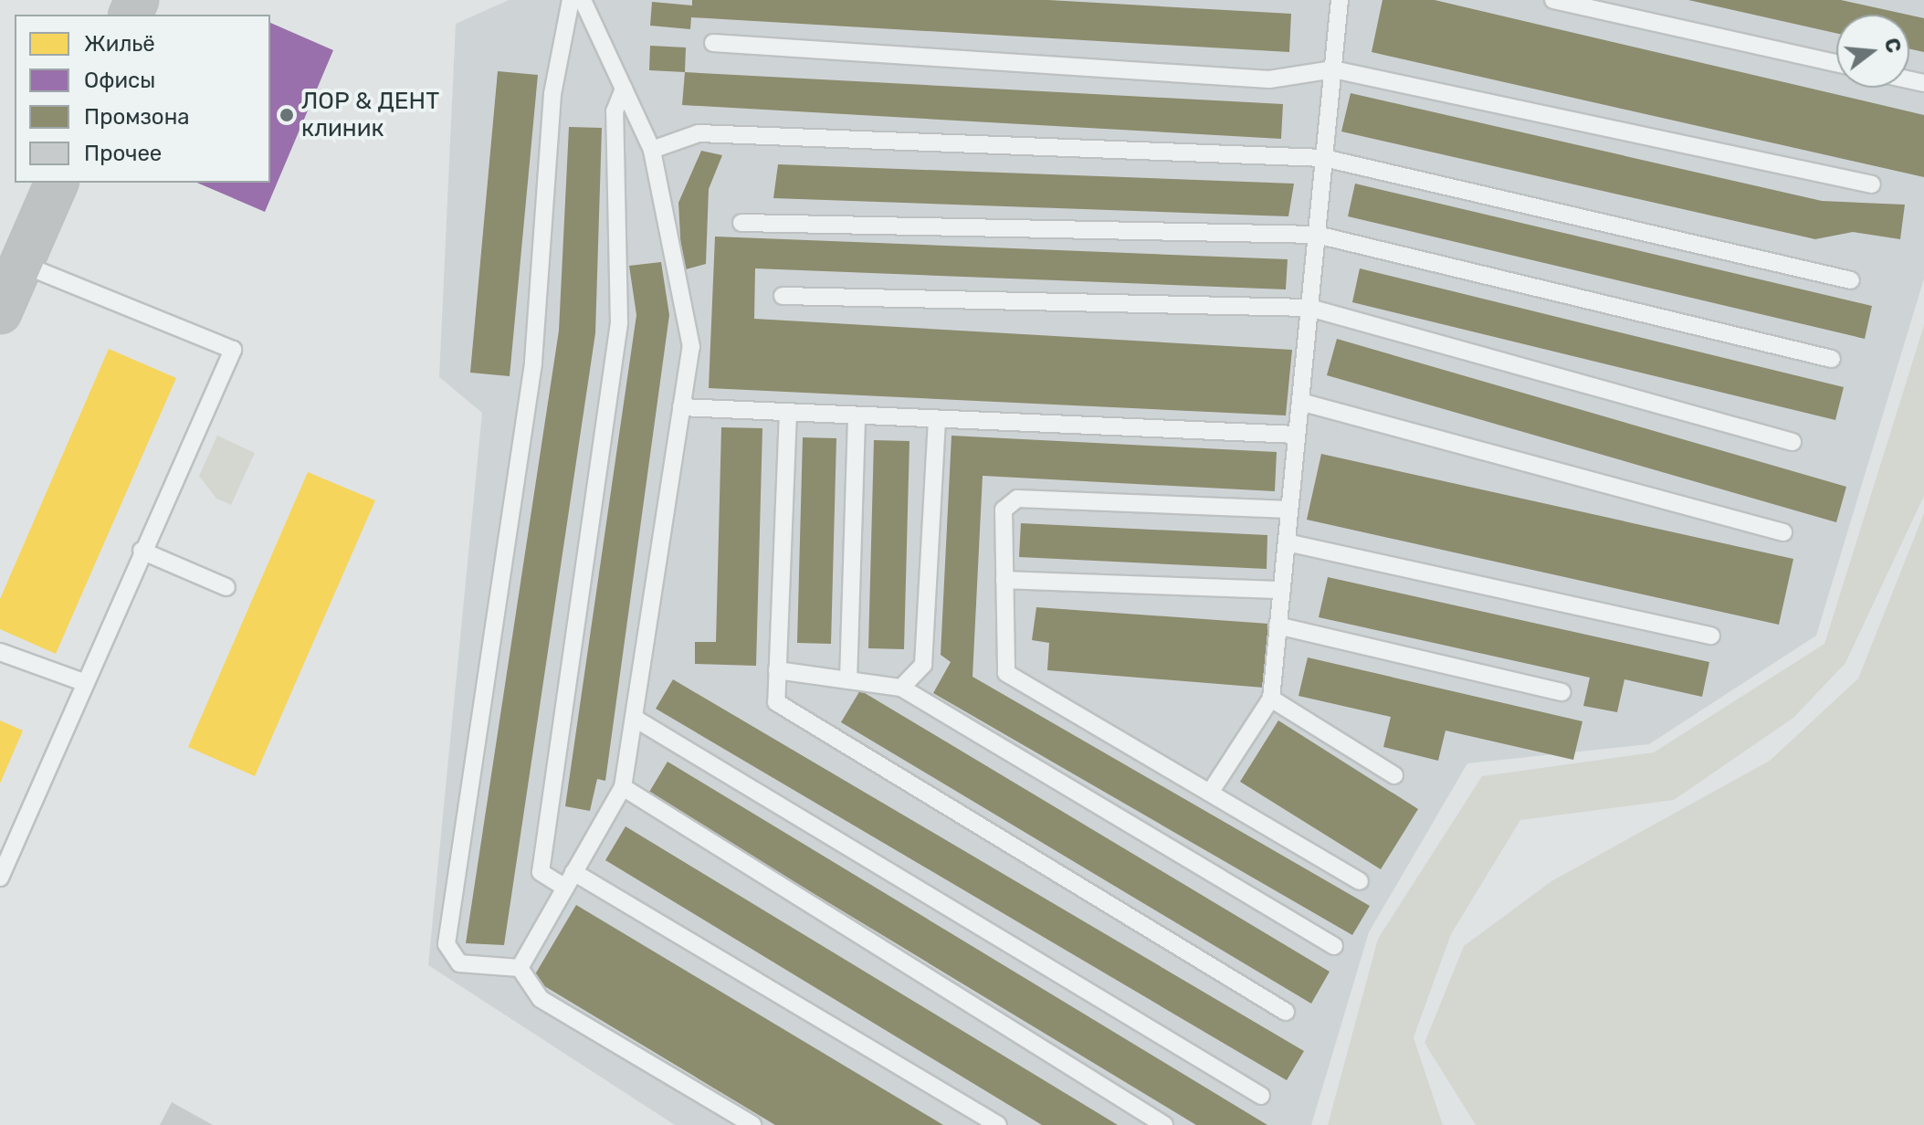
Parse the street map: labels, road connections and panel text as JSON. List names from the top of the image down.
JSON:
{
  "places": ["ЛОР & ДЕНТ клиник"],
  "legend": [
    "Жильё",
    "Офисы",
    "Промзона",
    "Прочее"
  ],
  "north": "right"
}
